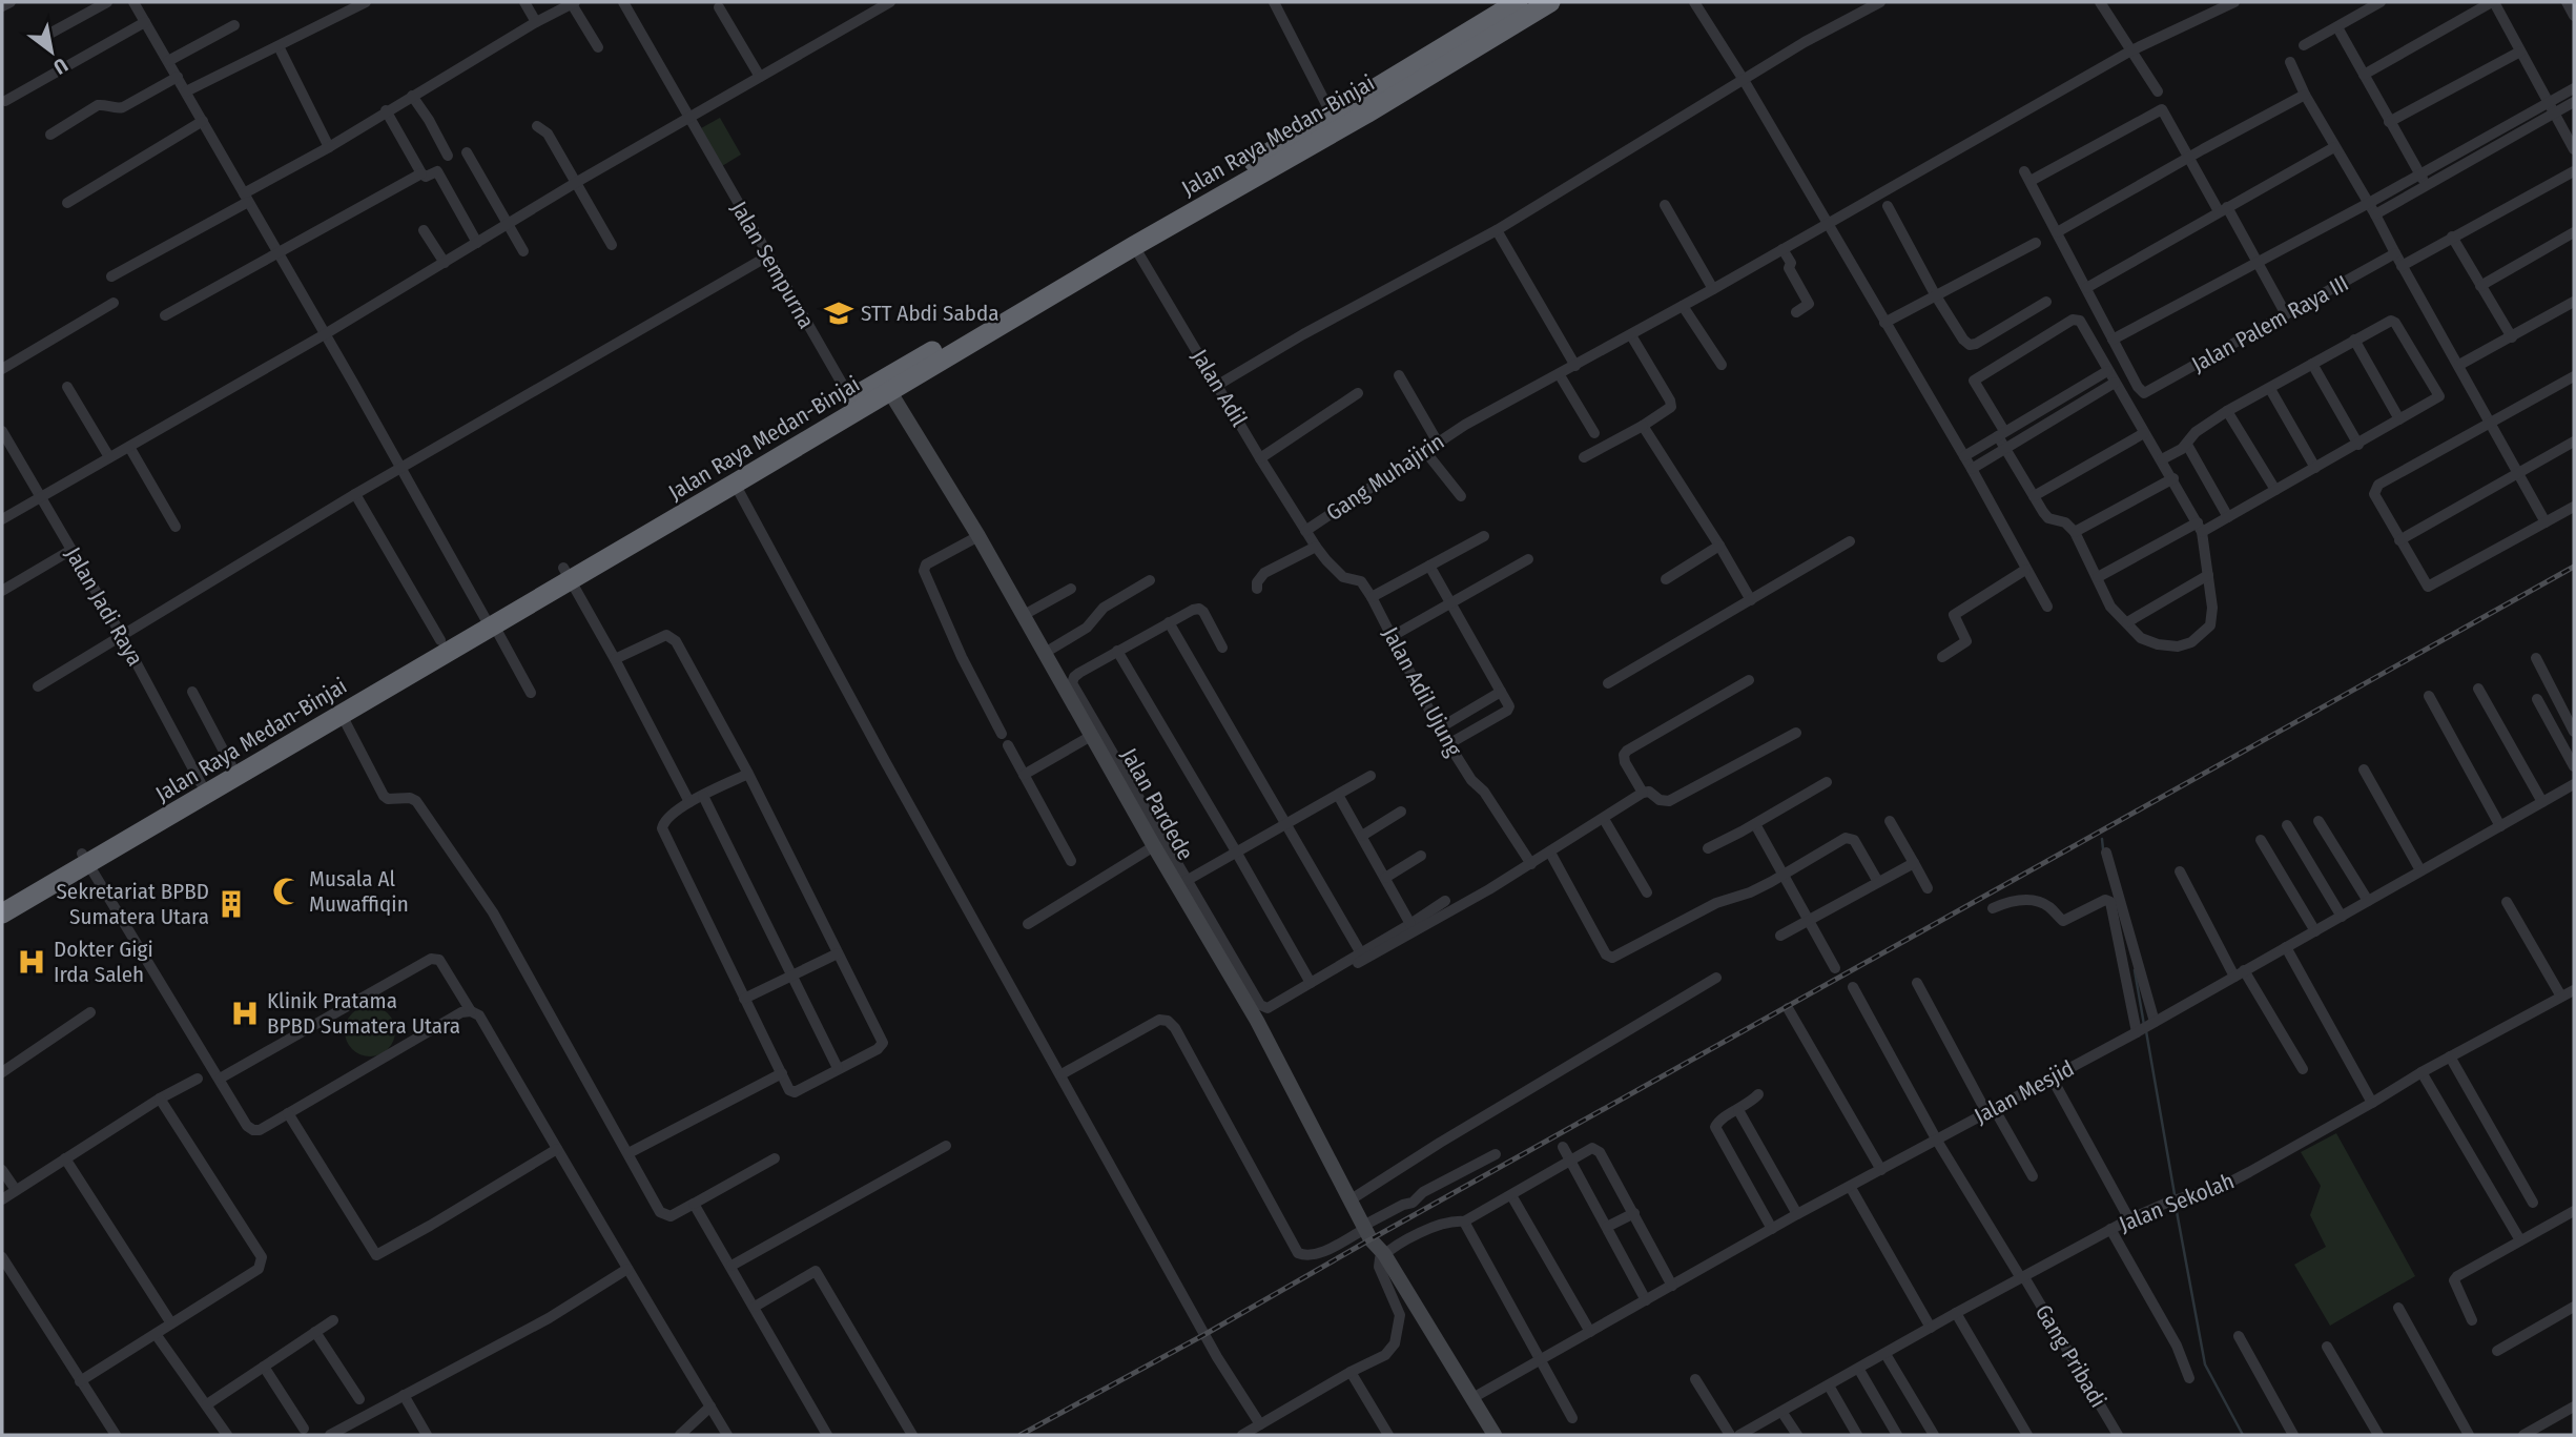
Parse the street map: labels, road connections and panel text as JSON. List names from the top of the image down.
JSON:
{
  "streets": {
    "highway": ["Jalan Raya Medan-Binjai"],
    "street": [
      "Jalan Sempurna",
      "Jalan Palem Raya III",
      "Jalan Adil",
      "Gang Muhajirin",
      "Jalan Jadi Raya",
      "Jalan Adil Ujung",
      "Jalan Pardede",
      "Jalan Mesjid",
      "Jalan Sekolah",
      "Gang Pribadi"
    ]
  },
  "crossings": [
    ["Jalan Raya Medan-Binjai", "Jalan Sempurna"],
    ["Jalan Raya Medan-Binjai", "Jalan Adil"],
    ["Jalan Raya Medan-Binjai", "Jalan Jadi Raya"],
    ["Jalan Raya Medan-Binjai", "Jalan Pardede"],
    ["Jalan Adil", "Gang Muhajirin"],
    ["Jalan Adil", "Jalan Adil Ujung"],
    ["Gang Muhajirin", "Jalan Adil Ujung"],
    ["Jalan Pardede", "Jalan Mesjid"],
    ["Jalan Mesjid", "Gang Pribadi"],
    ["Jalan Sekolah", "Gang Pribadi"]
  ],
  "places": {
    "school or university": ["STT Abdi Sabda"],
    "mosque": ["Musala Al Muwaffiqin"],
    "building": ["Sekretariat BPBD Sumatera Utara"],
    "hospital": ["Dokter Gigi Irda Saleh", "Klinik Pratama BPBD Sumatera Utara"]
  },
  "north": "bottom right"
}
